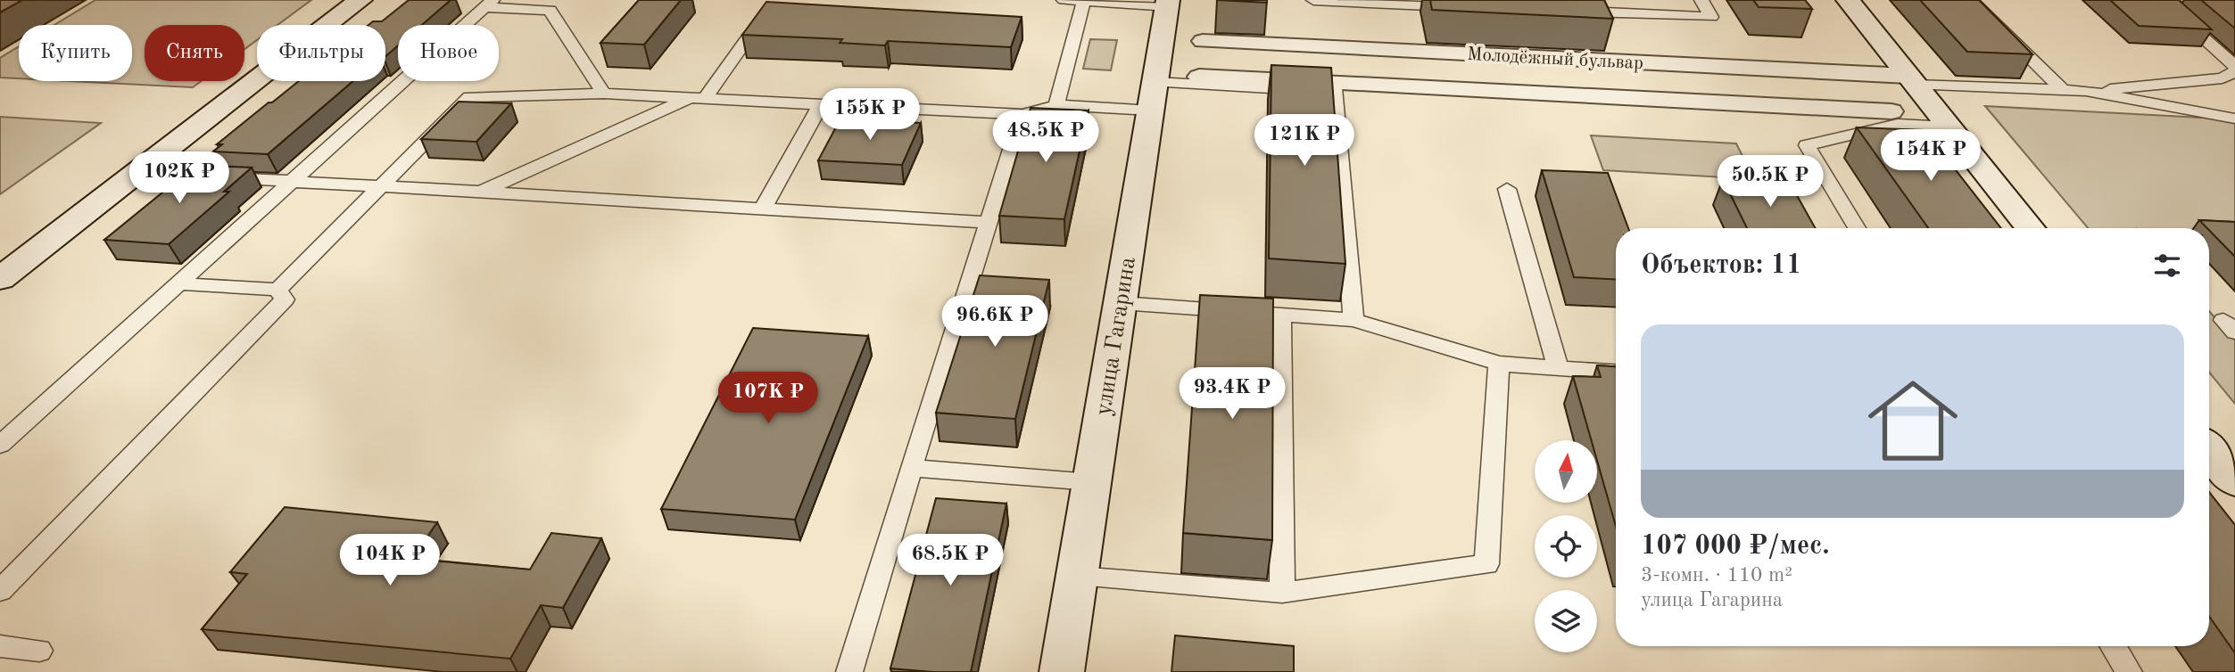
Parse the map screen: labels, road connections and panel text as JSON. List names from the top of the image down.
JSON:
{
  "streets": {
    "main road": ["улица Гагарина"],
    "street": ["Молодёжный бульвар"]
  },
  "north": "top",
  "page": {
    "chip": [
      "Купить",
      "Снять",
      "Фильтры",
      "Новое"
    ],
    "price": [
      "155K ₽",
      "48.5K ₽",
      "121K ₽",
      "154K ₽",
      "102K ₽",
      "50.5K ₽",
      "96.6K ₽",
      "93.4K ₽",
      "107K ₽",
      "104K ₽",
      "68.5K ₽"
    ],
    "heading": "Объектов: 11",
    "list": [
      {
        "name": "107 000 ₽/мес.",
        "note": "3-комн. · 110 m² · улица Гагарина"
      }
    ]
  }
}
